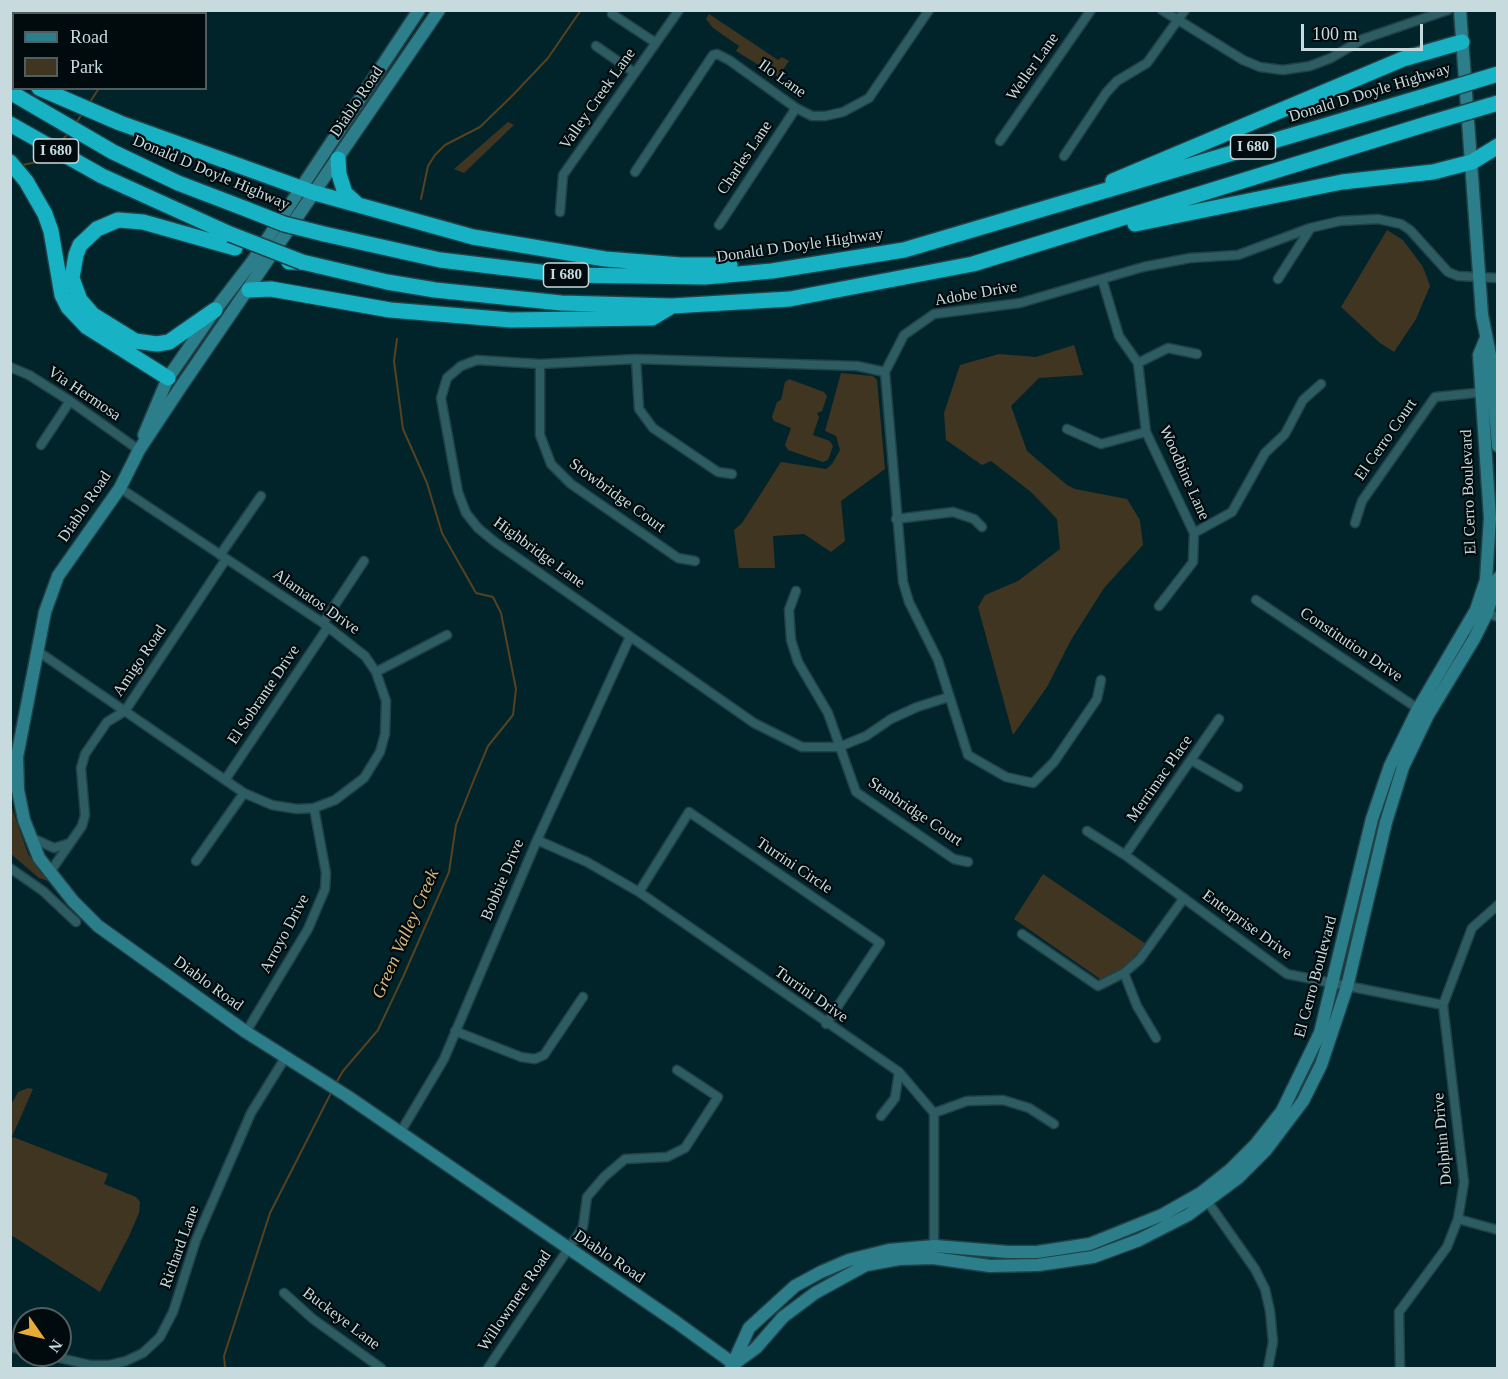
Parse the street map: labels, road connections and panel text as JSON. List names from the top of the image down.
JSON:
{
  "streets": {
    "highway": ["Donald D Doyle Highway", "I 680"],
    "street": [
      "Weller Lane",
      "Ilo Lane",
      "Valley Creek Lane",
      "Diablo Road",
      "Charles Lane",
      "Adobe Drive",
      "Via Hermosa",
      "El Cerro Court",
      "Woodbine Lane",
      "El Cerro Boulevard",
      "Stowbridge Court",
      "Highbridge Lane",
      "Alamatos Drive",
      "Constitution Drive",
      "Amigo Road",
      "El Sobrante Drive",
      "Merrimac Place",
      "Stanbridge Court",
      "Turrini Circle",
      "Bobbie Drive",
      "Enterprise Drive",
      "Arroyo Drive",
      "Turrini Drive",
      "Dolphin Drive",
      "Richard Lane",
      "Willowmere Road",
      "Buckeye Lane"
    ]
  },
  "crossings": [
    ["Ilo Lane", "Charles Lane"],
    ["Diablo Road", "Via Hermosa"],
    ["Diablo Road", "El Cerro Boulevard"],
    ["Diablo Road", "Alamatos Drive"],
    ["Diablo Road", "Amigo Road"],
    ["Diablo Road", "Bobbie Drive"],
    ["Diablo Road", "Arroyo Drive"],
    ["Diablo Road", "Richard Lane"],
    ["Diablo Road", "Willowmere Road"],
    ["Adobe Drive", "Woodbine Lane"],
    ["Adobe Drive", "El Cerro Boulevard"],
    ["Adobe Drive", "Highbridge Lane"],
    ["El Cerro Court", "El Cerro Boulevard"],
    ["El Cerro Boulevard", "Constitution Drive"],
    ["El Cerro Boulevard", "Enterprise Drive"],
    ["Stowbridge Court", "Highbridge Lane"],
    ["Highbridge Lane", "Stanbridge Court"],
    ["Highbridge Lane", "Bobbie Drive"],
    ["Alamatos Drive", "Amigo Road"],
    ["Alamatos Drive", "El Sobrante Drive"],
    ["Alamatos Drive", "Arroyo Drive"],
    ["Merrimac Place", "Enterprise Drive"],
    ["Turrini Circle", "Turrini Drive"],
    ["Bobbie Drive", "Turrini Drive"],
    ["Enterprise Drive", "Dolphin Drive"]
  ],
  "water": ["Green Valley Creek"],
  "legend": ["Road", "Park"],
  "scale_bar": "100 m",
  "north": "bottom right"
}
